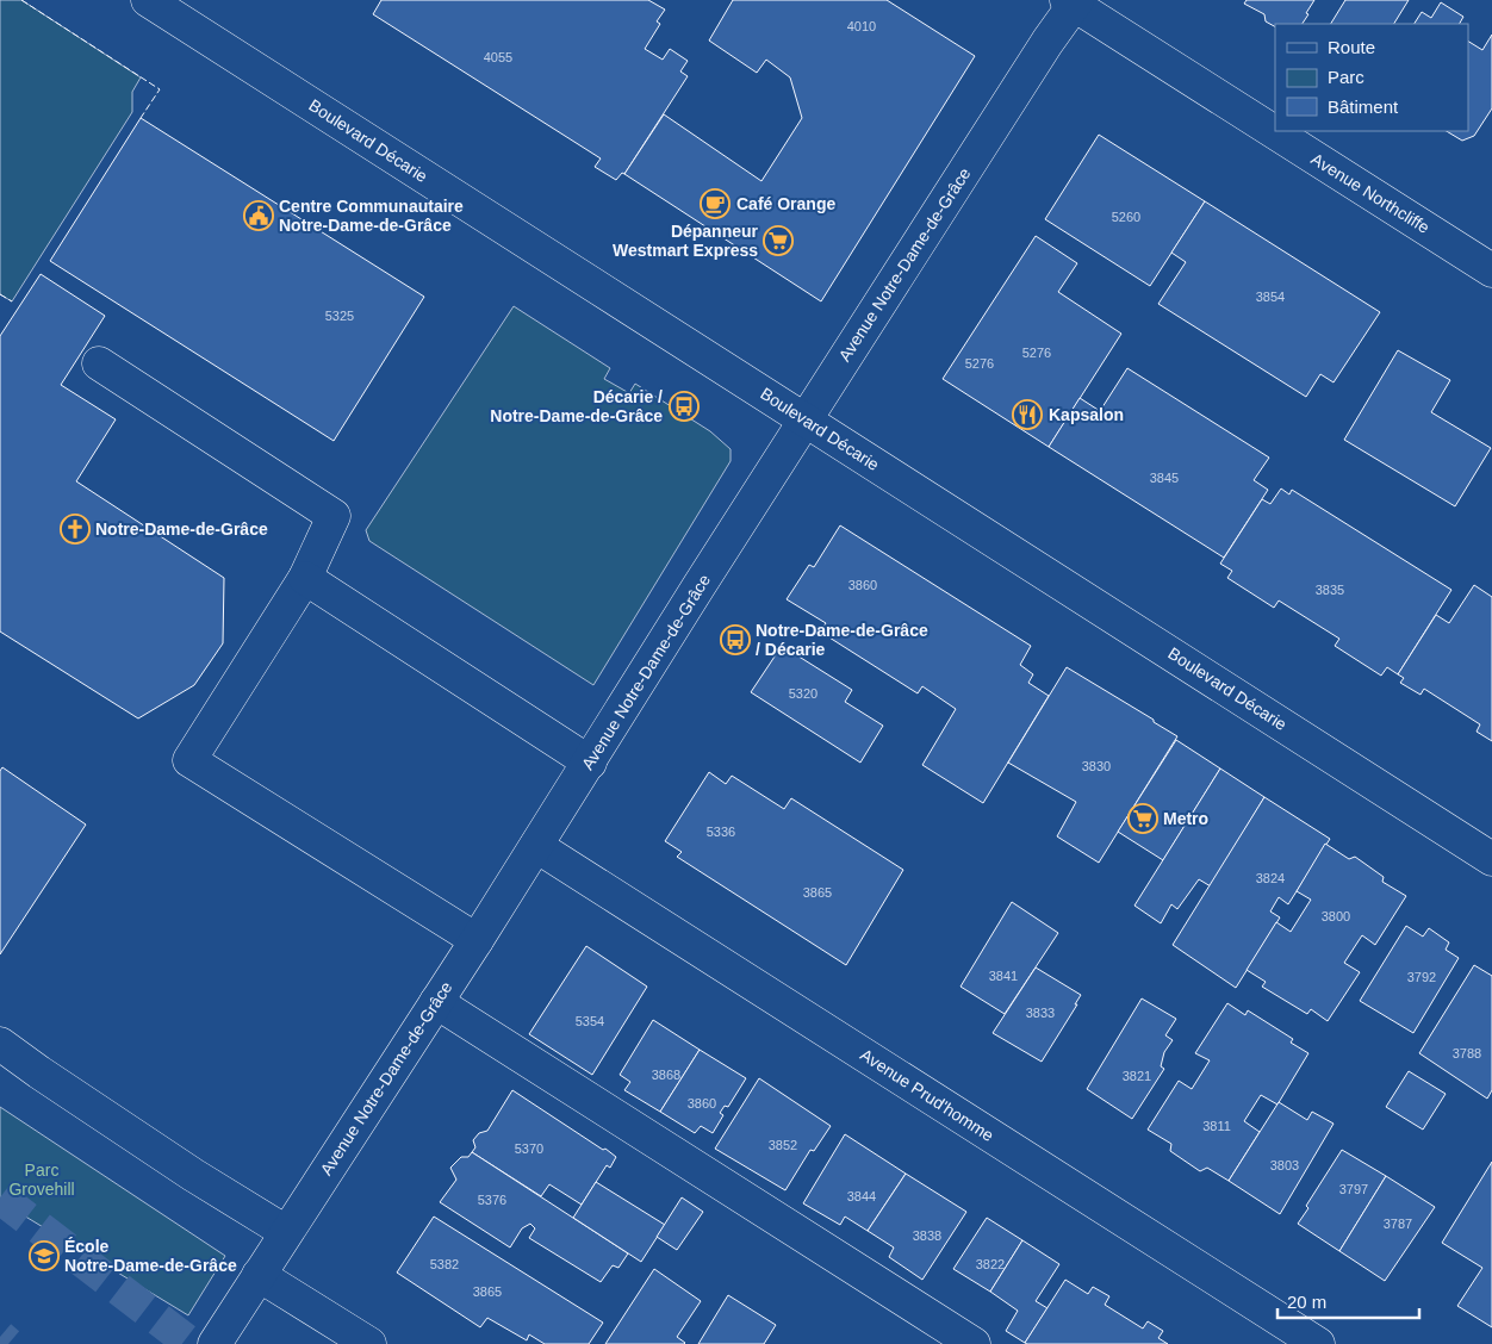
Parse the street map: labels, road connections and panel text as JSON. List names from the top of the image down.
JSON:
{
  "streets": {
    "street": [
      "Boulevard Décarie",
      "Avenue Northcliffe",
      "Avenue Notre-Dame-de-Grâce",
      "Avenue Prud'homme"
    ]
  },
  "crossings": [
    ["Boulevard Décarie", "Avenue Notre-Dame-de-Grâce"],
    ["Avenue Northcliffe", "Avenue Notre-Dame-de-Grâce"],
    ["Avenue Notre-Dame-de-Grâce", "Avenue Prud'homme"]
  ],
  "parks": ["Parc Grovehill"],
  "places": {
    "cafe": ["Café Orange"],
    "public building": ["Centre Communautaire Notre-Dame-de-Grâce"],
    "supermarket": ["Dépanneur Westmart Express", "Metro"],
    "bus stop": ["Décarie / Notre-Dame-de-Grâce", "Notre-Dame-de-Grâce / Décarie"],
    "restaurant": ["Kapsalon"],
    "church": ["Notre-Dame-de-Grâce"],
    "school or university": ["École Notre-Dame-de-Grâce"]
  },
  "house_numbers": [
    "4010",
    "4055",
    "5260",
    "3854",
    "5325",
    "5276",
    "5276",
    "3845",
    "3860",
    "3835",
    "5320",
    "3830",
    "5336",
    "3824",
    "3865",
    "3800",
    "3841",
    "3792",
    "3833",
    "5354",
    "3788",
    "3868",
    "3821",
    "3860",
    "3811",
    "3852",
    "5370",
    "3803",
    "3797",
    "3844",
    "5376",
    "3787",
    "3838",
    "5382",
    "3822",
    "3865"
  ],
  "legend": ["Route", "Parc", "Bâtiment"],
  "scale_bar": "20 m"
}
